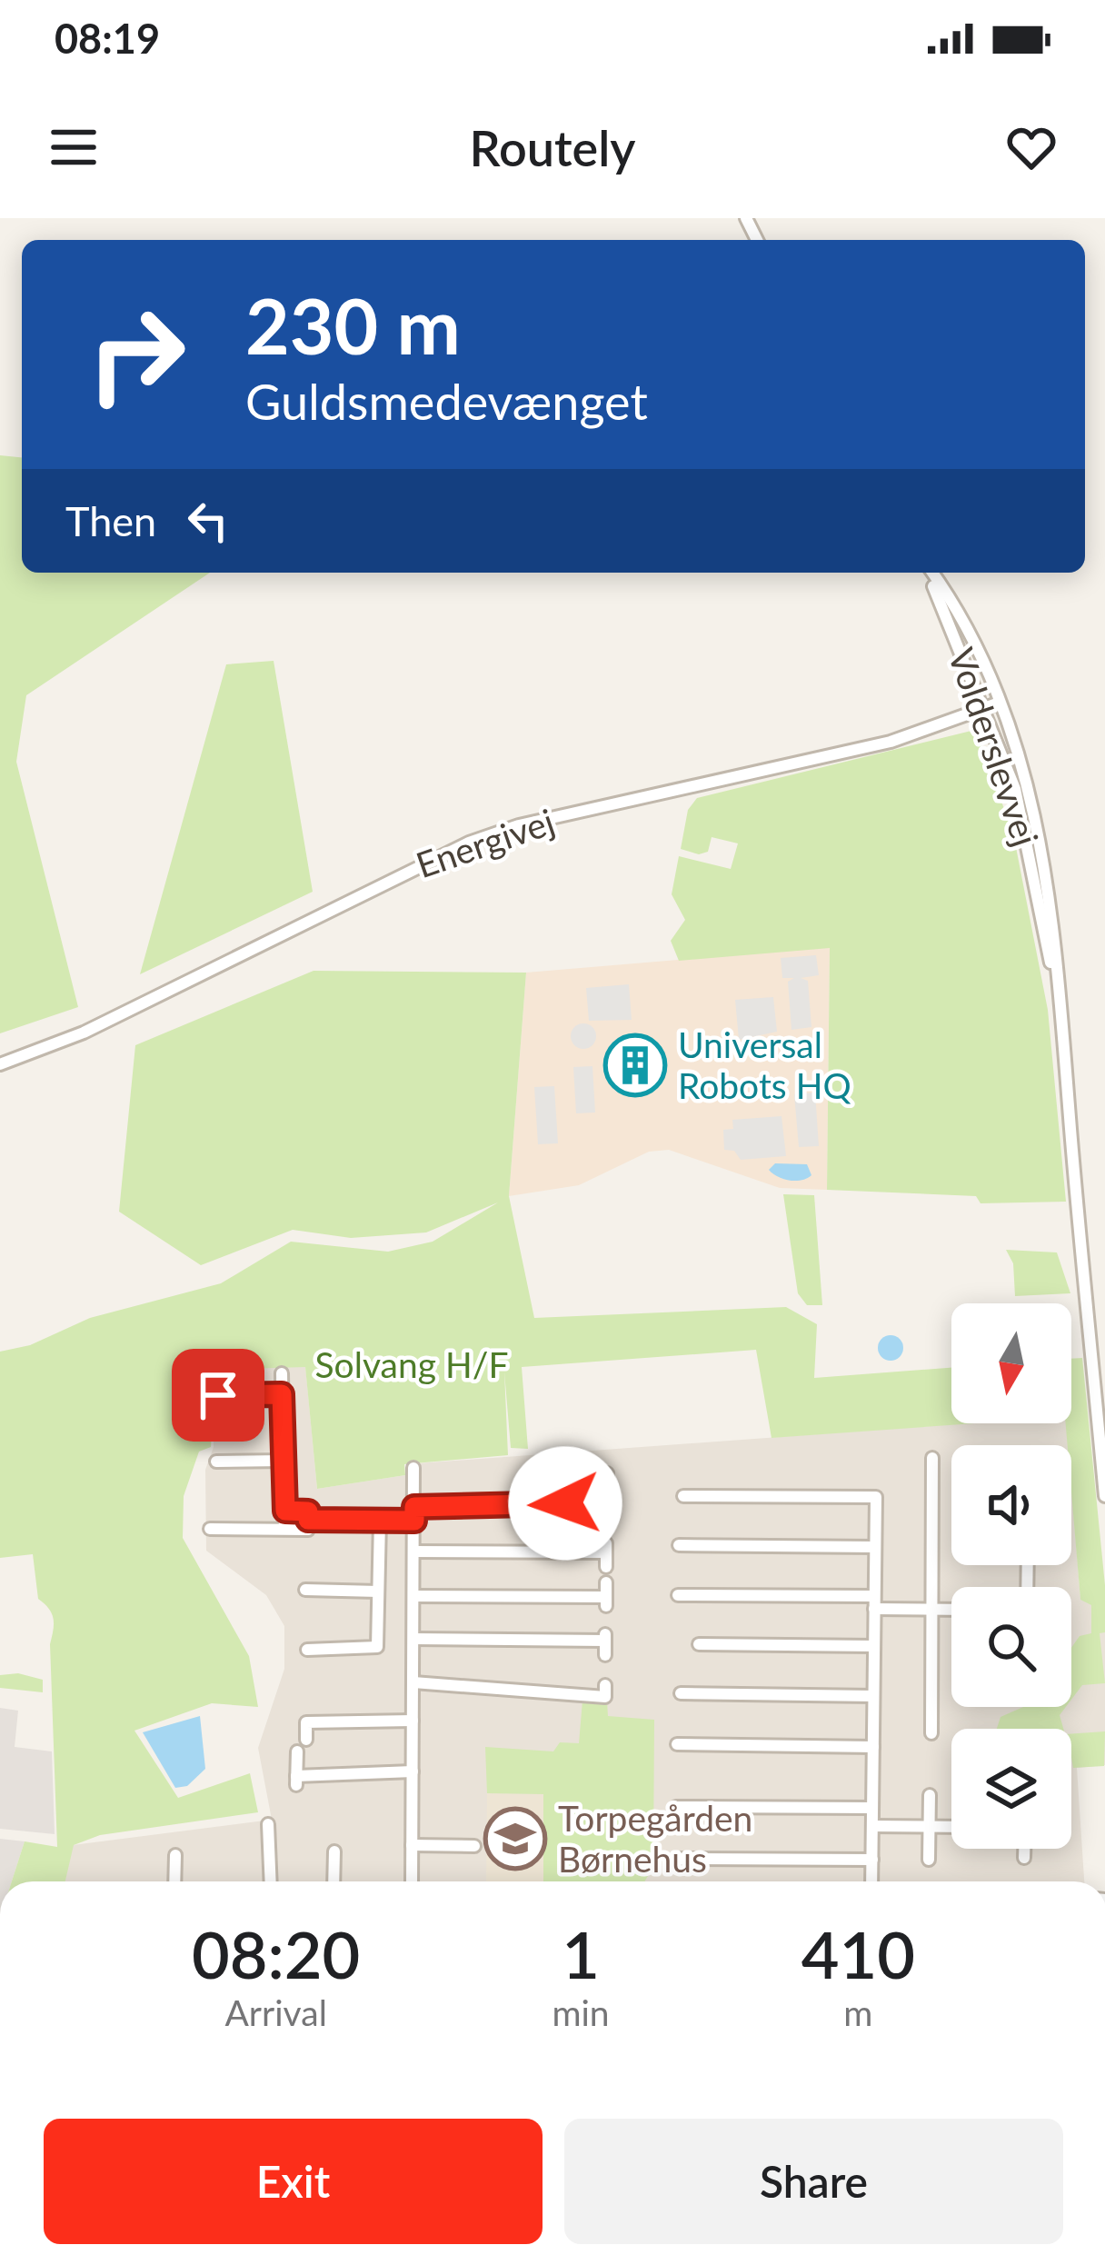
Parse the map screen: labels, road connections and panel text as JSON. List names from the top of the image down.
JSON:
{
  "streets": {
    "street": ["Volderslevvej", "Energivej"]
  },
  "crossings": [
    ["Volderslevvej", "Energivej"]
  ],
  "parks": ["Solvang H/F"],
  "places": {
    "building": ["Universal Robots HQ"],
    "school or university": ["Torpegården Børnehus"]
  },
  "north": "bottom",
  "page": {
    "status": "08:19",
    "header": "Routely",
    "turn": ["230 m", "Guldsmedevænget"],
    "then": "Then",
    "eta": [
      "08:20",
      "Arrival",
      "1",
      "min",
      "410",
      "m"
    ],
    "buttons": ["Exit", "Share"]
  }
}
